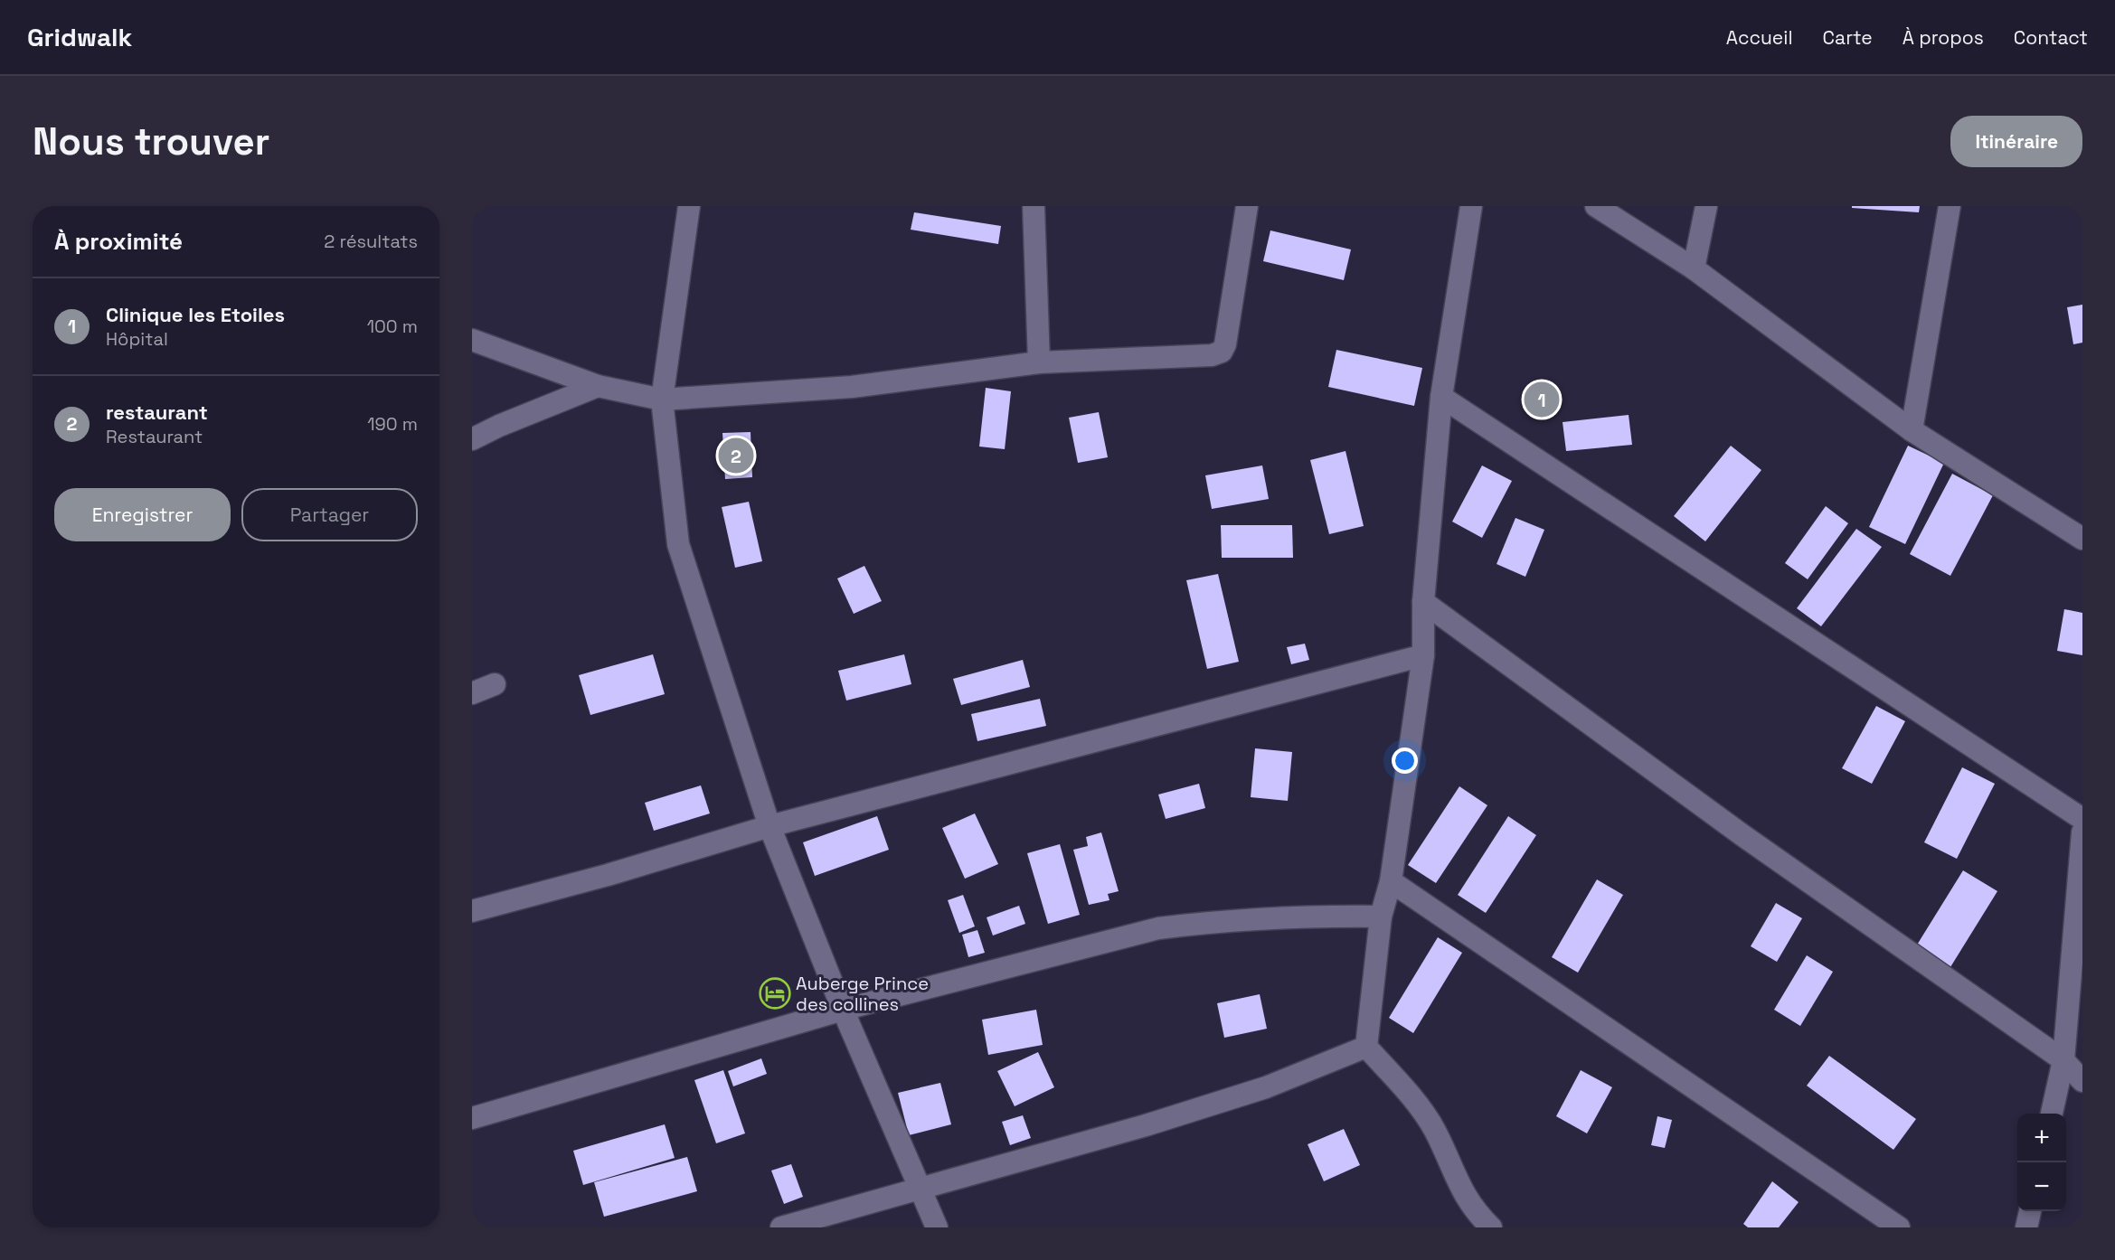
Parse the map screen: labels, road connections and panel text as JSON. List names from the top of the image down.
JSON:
{
  "places": {
    "hotel": ["Auberge Prince des collines"]
  },
  "page": {
    "header": "Gridwalk",
    "nav": [
      "Accueil",
      "Carte",
      "À propos",
      "Contact"
    ],
    "buttons": [
      "Itinéraire",
      ["Enregistrer", "Partager"]
    ],
    "title": "Nous trouver",
    "heading": ["À proximité", "2 résultats"],
    "list": [
      {
        "mark": "1",
        "name": "Clinique les Etoiles",
        "note": "Hôpital",
        "value": "100 m"
      },
      {
        "mark": "2",
        "name": "restaurant",
        "note": "Restaurant",
        "value": "190 m"
      }
    ],
    "pins": ["1", "2"],
    "map_buttons": ["+", "−"]
  }
}
